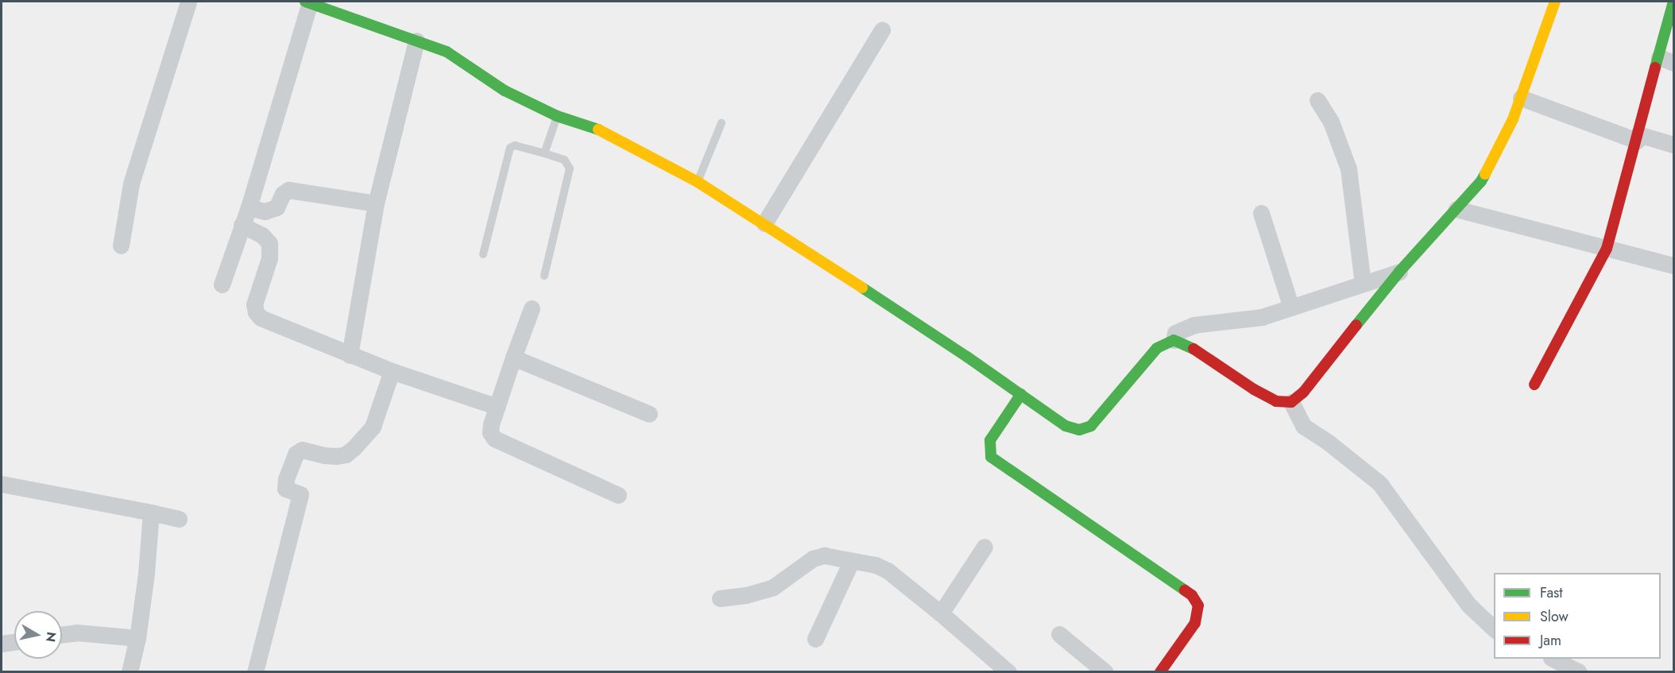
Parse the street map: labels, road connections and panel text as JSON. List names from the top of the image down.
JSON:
{
  "legend": ["Fast", "Slow", "Jam"],
  "north": "right"
}
